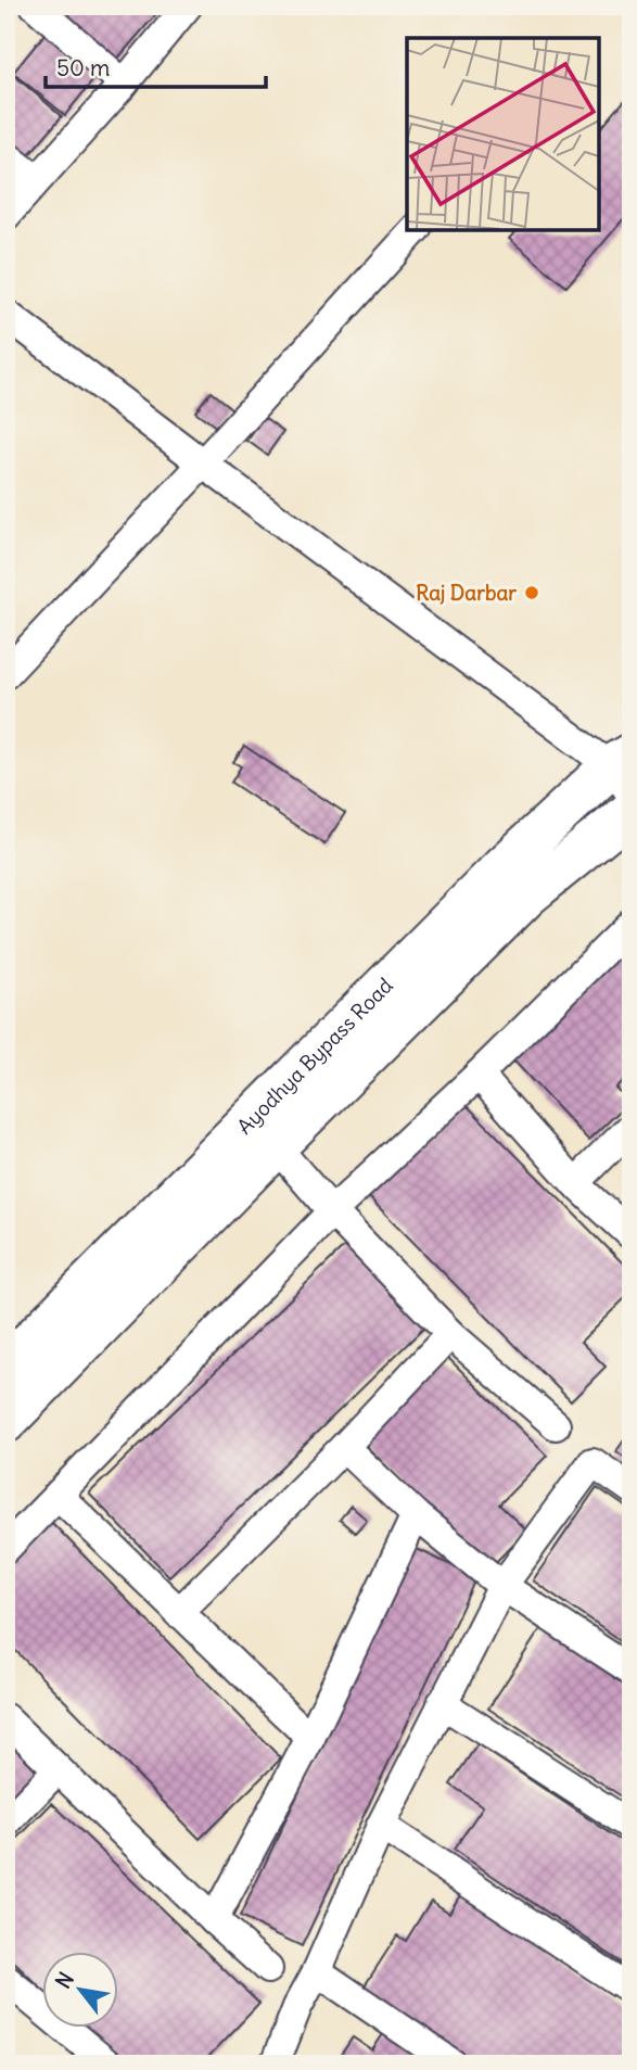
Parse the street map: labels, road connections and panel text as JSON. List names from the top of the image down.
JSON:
{
  "streets": {
    "main road": ["Ayodhya Bypass Road"]
  },
  "places": ["Raj Darbar"],
  "scale_bar": "50 m",
  "north": "top left"
}
